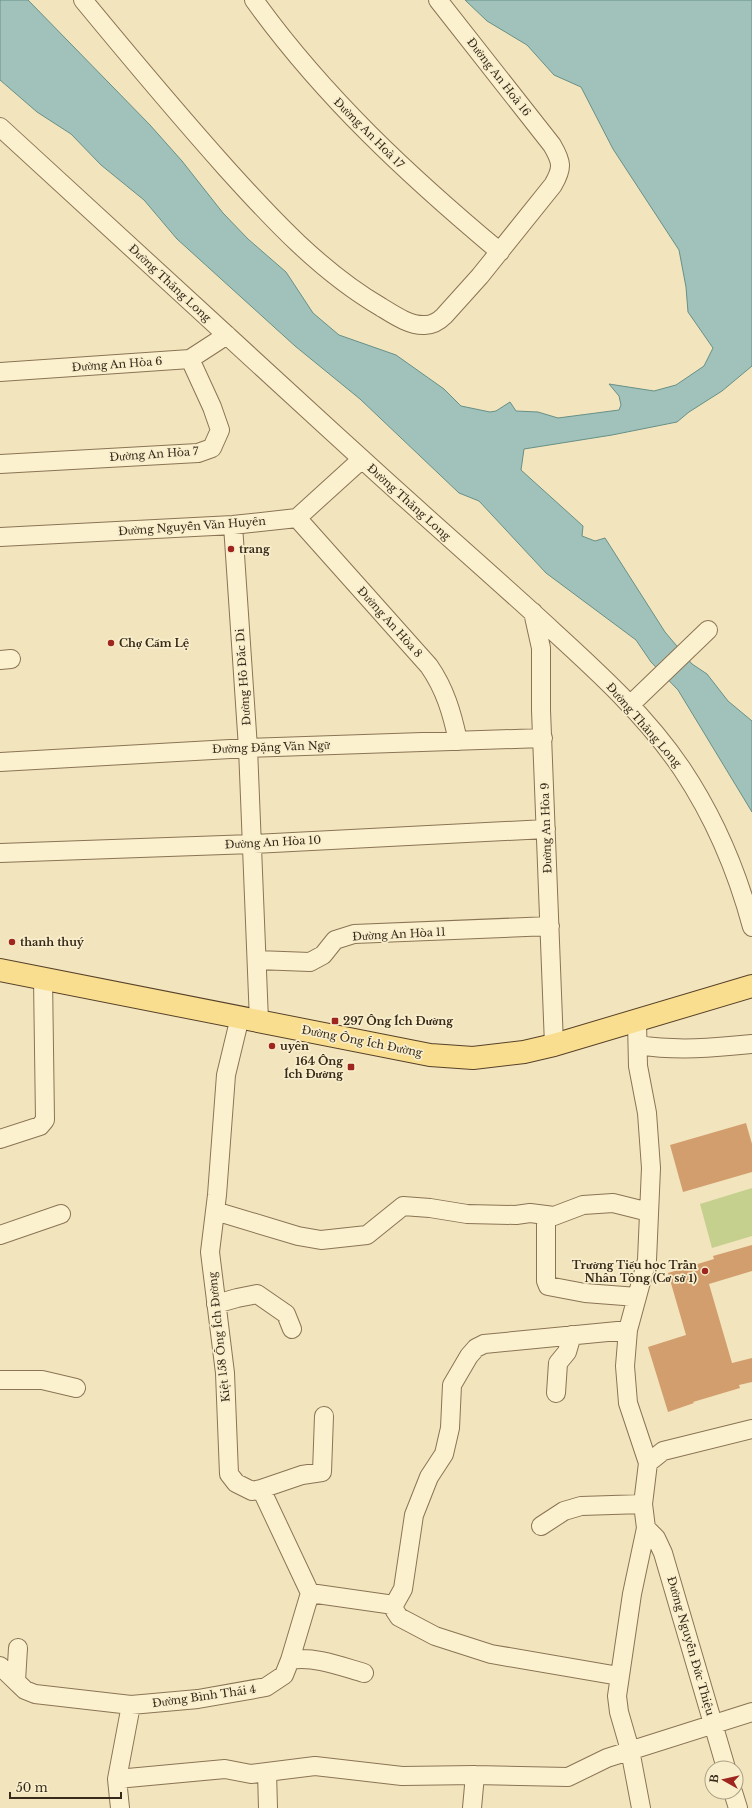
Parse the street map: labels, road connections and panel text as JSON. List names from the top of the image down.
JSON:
{
  "streets": {
    "main road": ["Đường Ông Ích Đường"],
    "street": [
      "Đường An Hoà 16",
      "Đường An Hoà 17",
      "Đường Thăng Long",
      "Đường An Hòa 6",
      "Đường An Hòa 7",
      "Đường Nguyễn Văn Huyên",
      "Đường An Hòa 8",
      "Đường Hồ Đắc Di",
      "Đường Đặng Văn Ngữ",
      "Đường An Hòa 9",
      "Đường An Hòa 10",
      "Đường An Hòa 11",
      "Kiệt 158 Ông Ích Đường",
      "Đường Nguyễn Đức Thiệu",
      "Đường Bình Thái 4"
    ]
  },
  "crossings": [
    ["Đường An Hoà 16", "Đường An Hoà 17"],
    ["Đường Thăng Long", "Đường An Hòa 6"],
    ["Đường Thăng Long", "Đường An Hòa 9"],
    ["Đường An Hòa 6", "Đường An Hòa 7"],
    ["Đường Nguyễn Văn Huyên", "Đường An Hòa 8"],
    ["Đường Nguyễn Văn Huyên", "Đường Hồ Đắc Di"],
    ["Đường An Hòa 8", "Đường Đặng Văn Ngữ"],
    ["Đường Hồ Đắc Di", "Đường Đặng Văn Ngữ"],
    ["Đường Hồ Đắc Di", "Đường An Hòa 10"],
    ["Đường Hồ Đắc Di", "Đường An Hòa 11"],
    ["Đường Hồ Đắc Di", "Đường Ông Ích Đường"],
    ["Đường Hồ Đắc Di", "Kiệt 158 Ông Ích Đường"],
    ["Đường Đặng Văn Ngữ", "Đường An Hòa 9"],
    ["Đường An Hòa 9", "Đường An Hòa 10"],
    ["Đường An Hòa 9", "Đường An Hòa 11"],
    ["Đường An Hòa 9", "Đường Ông Ích Đường"],
    ["Đường Ông Ích Đường", "Kiệt 158 Ông Ích Đường"]
  ],
  "places": {
    "other": [
      "trang",
      "Chợ Cẩm Lệ",
      "thanh thuý",
      "uyên",
      "Trường Tiểu học Trần Nhân Tông (Cơ sở 1)"
    ],
    "transit": ["297 Ông Ích Đường", "164 Ông Ích Đường"]
  },
  "scale_bar": "50 m",
  "north": "left"
}
